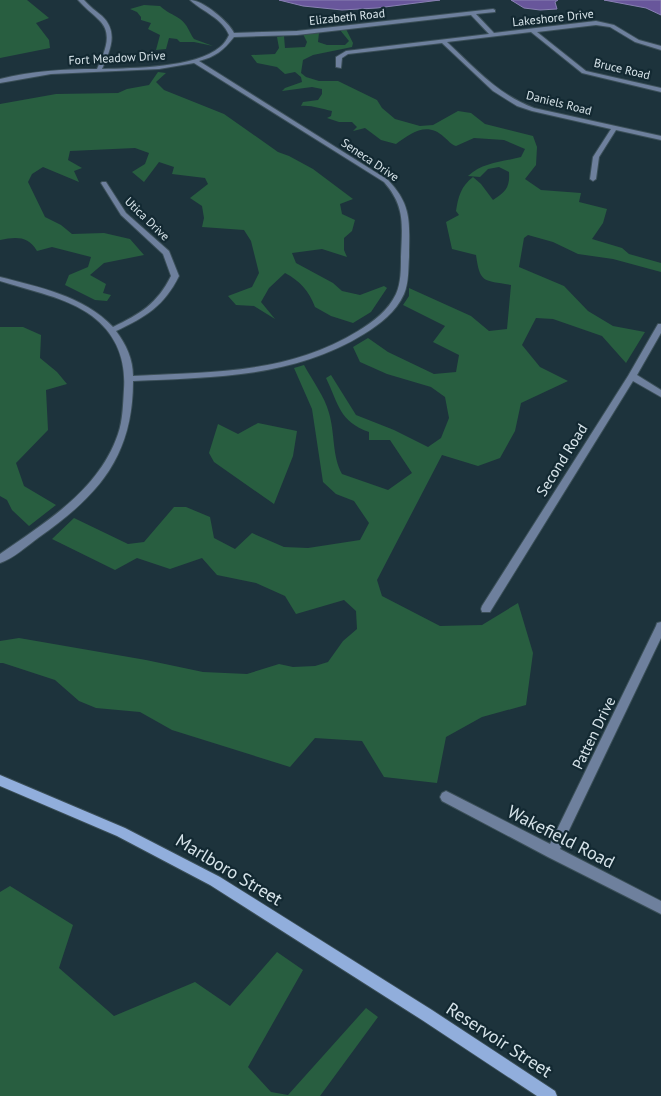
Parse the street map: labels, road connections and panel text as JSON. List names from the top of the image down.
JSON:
{
  "streets": {
    "street": [
      "Elizabeth Road",
      "Lakeshore Drive",
      "Fort Meadow Drive",
      "Bruce Road",
      "Daniels Road",
      "Seneca Drive",
      "Utica Drive",
      "Second Road",
      "Patten Drive",
      "Wakefield Road",
      "Marlboro Street",
      "Reservoir Street"
    ]
  },
  "crossings": [
    ["Elizabeth Road", "Fort Meadow Drive"],
    ["Lakeshore Drive", "Bruce Road"],
    ["Lakeshore Drive", "Daniels Road"],
    ["Fort Meadow Drive", "Seneca Drive"],
    ["Patten Drive", "Wakefield Road"],
    ["Marlboro Street", "Reservoir Street"]
  ]
}
